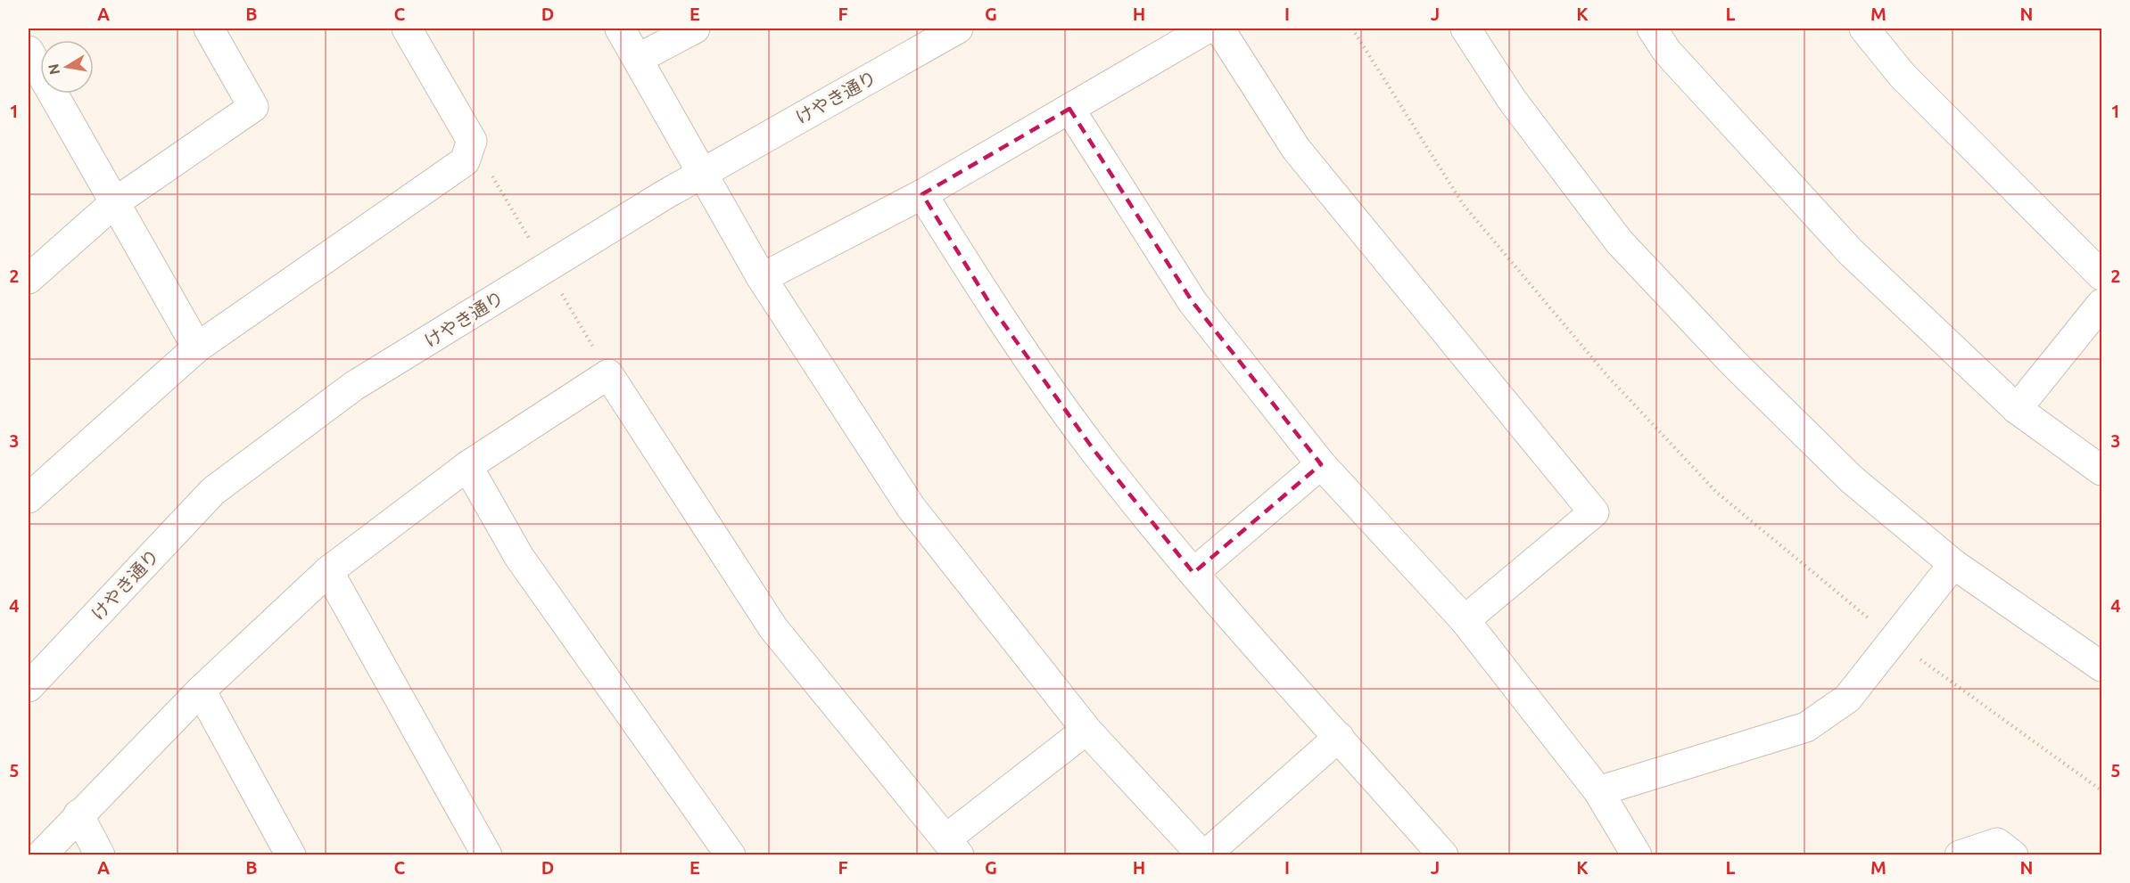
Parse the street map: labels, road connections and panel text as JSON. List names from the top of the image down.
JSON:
{
  "streets": {
    "street": ["けやき通り"]
  },
  "north": "left",
  "grid": {
    "columns": [
      "A",
      "B",
      "C",
      "D",
      "E",
      "F",
      "G",
      "H",
      "I",
      "J",
      "K",
      "L",
      "M",
      "N"
    ],
    "rows": [
      "1",
      "2",
      "3",
      "4",
      "5"
    ]
  }
}
